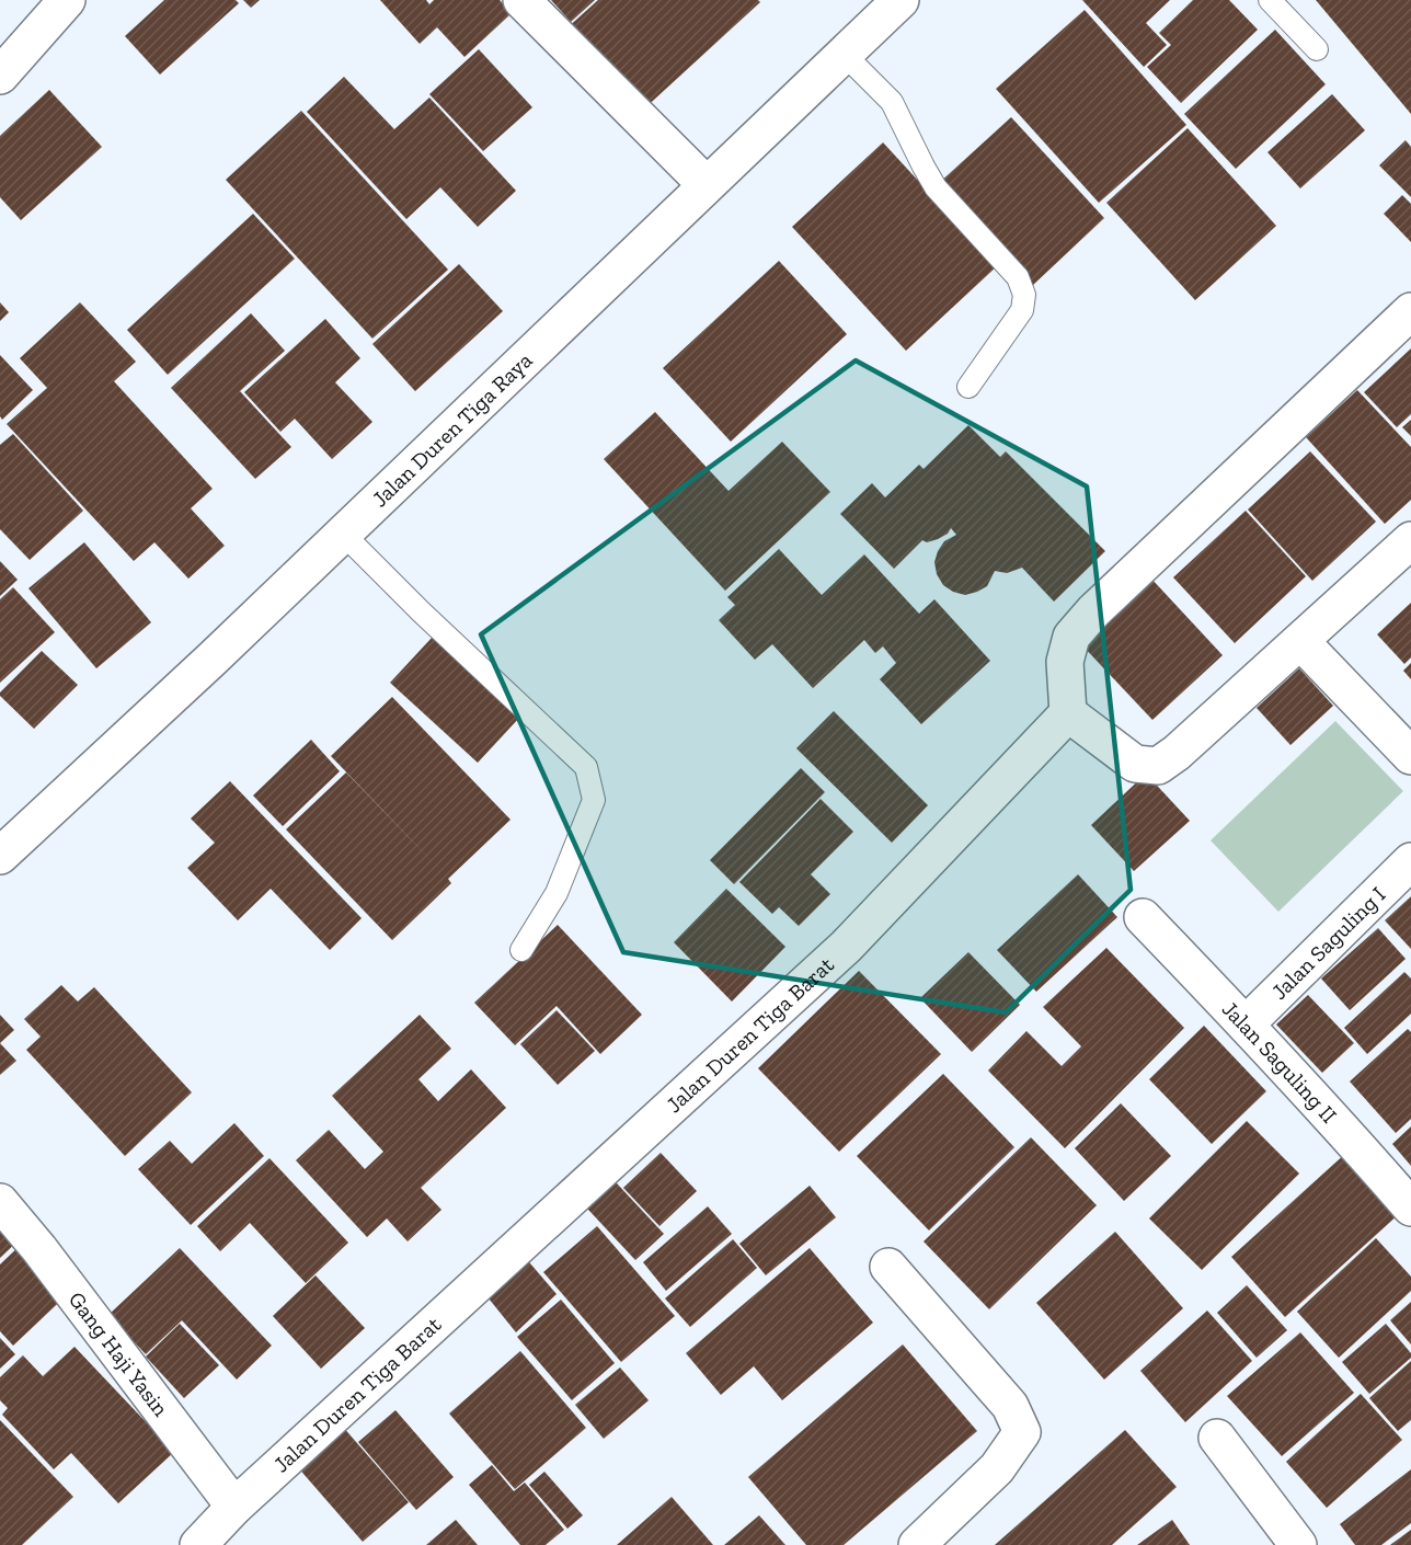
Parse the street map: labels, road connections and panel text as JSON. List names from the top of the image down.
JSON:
{
  "streets": {
    "street": [
      "Jalan Duren Tiga Raya",
      "Jalan Saguling I",
      "Jalan Duren Tiga Barat",
      "Jalan Saguling II",
      "Gang Haji Yasin"
    ]
  },
  "crossings": [
    ["Jalan Saguling I", "Jalan Saguling II"],
    ["Jalan Duren Tiga Barat", "Gang Haji Yasin"]
  ]
}
